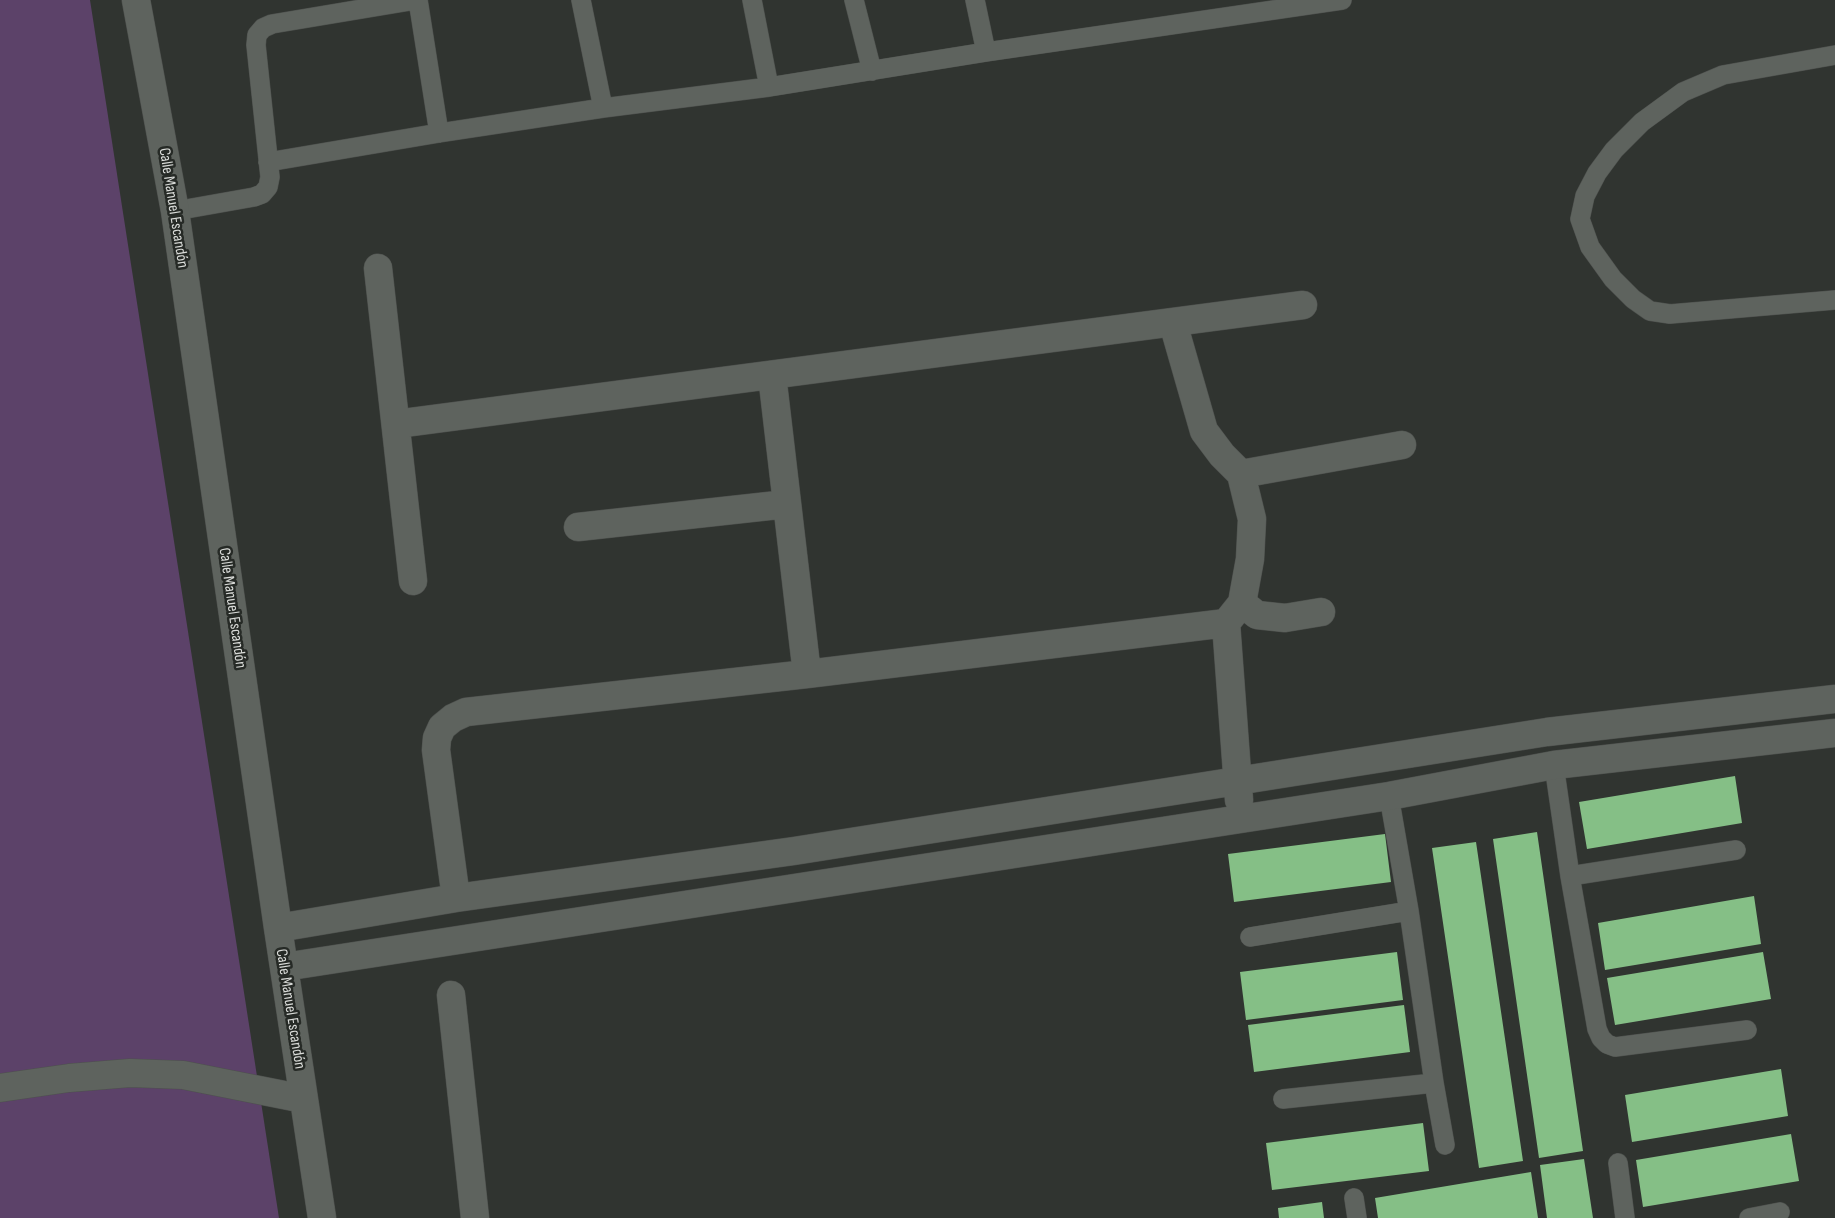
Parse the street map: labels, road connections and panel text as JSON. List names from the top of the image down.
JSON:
{
  "streets": {
    "street": ["Calle Manuel Escandón"]
  }
}
